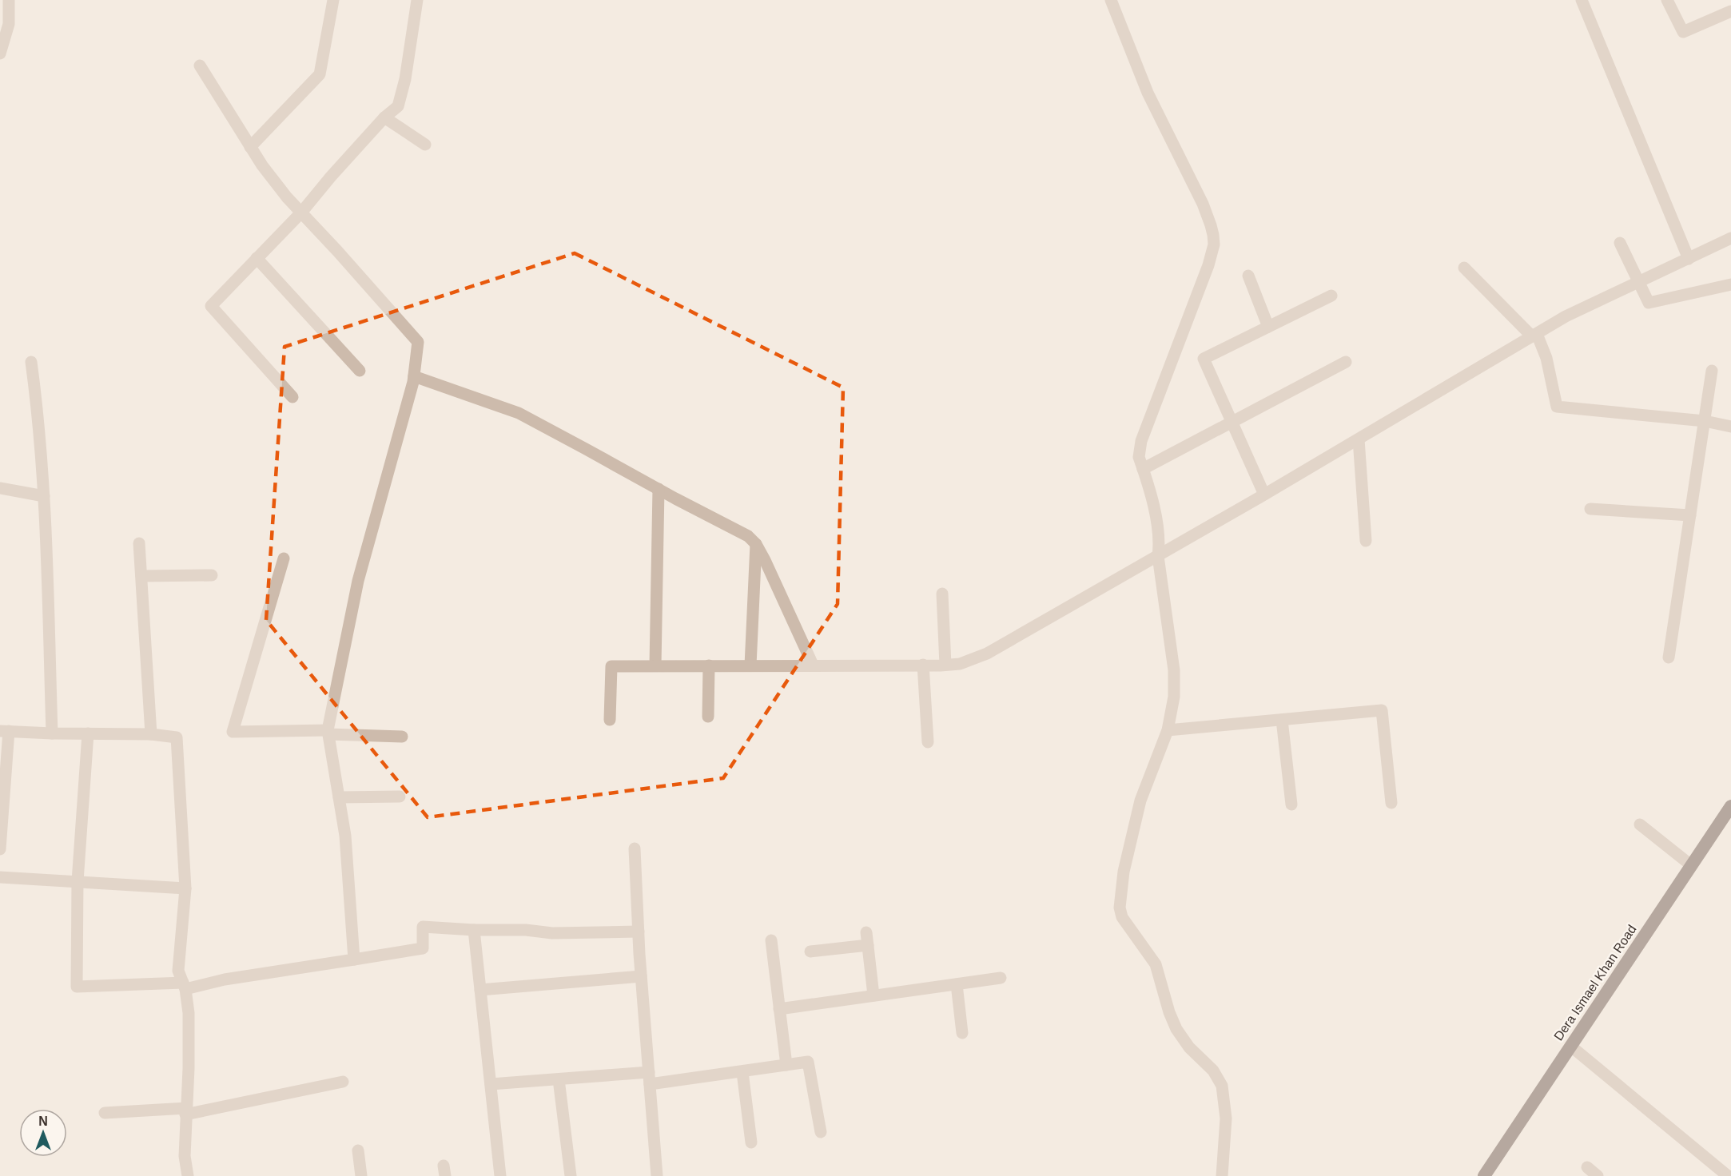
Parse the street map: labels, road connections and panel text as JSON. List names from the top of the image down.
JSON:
{
  "streets": {
    "highway": ["Dera Ismael Khan Road"]
  },
  "north": "top"
}
